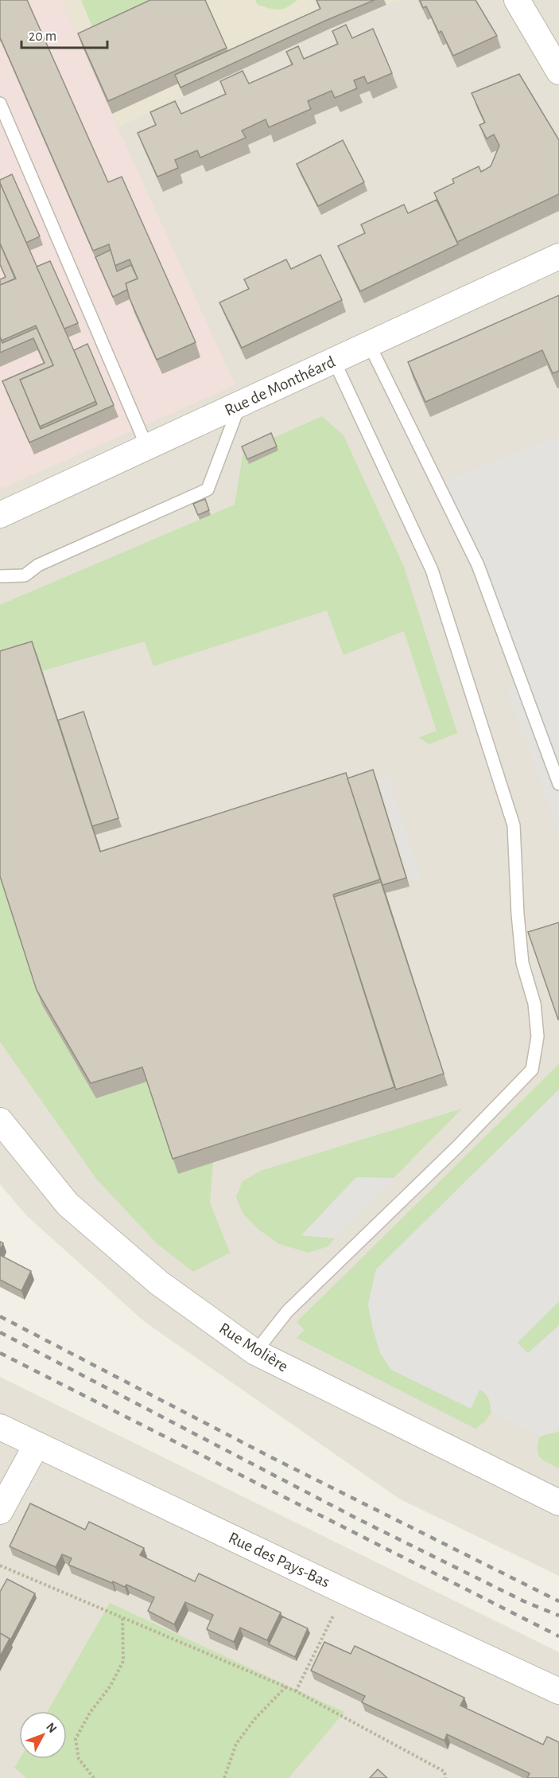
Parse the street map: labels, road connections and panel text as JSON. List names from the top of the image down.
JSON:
{
  "streets": {
    "street": ["Rue de Monthéard", "Rue Molière", "Rue des Pays-Bas"]
  },
  "scale_bar": "20 m",
  "north": "top right"
}
